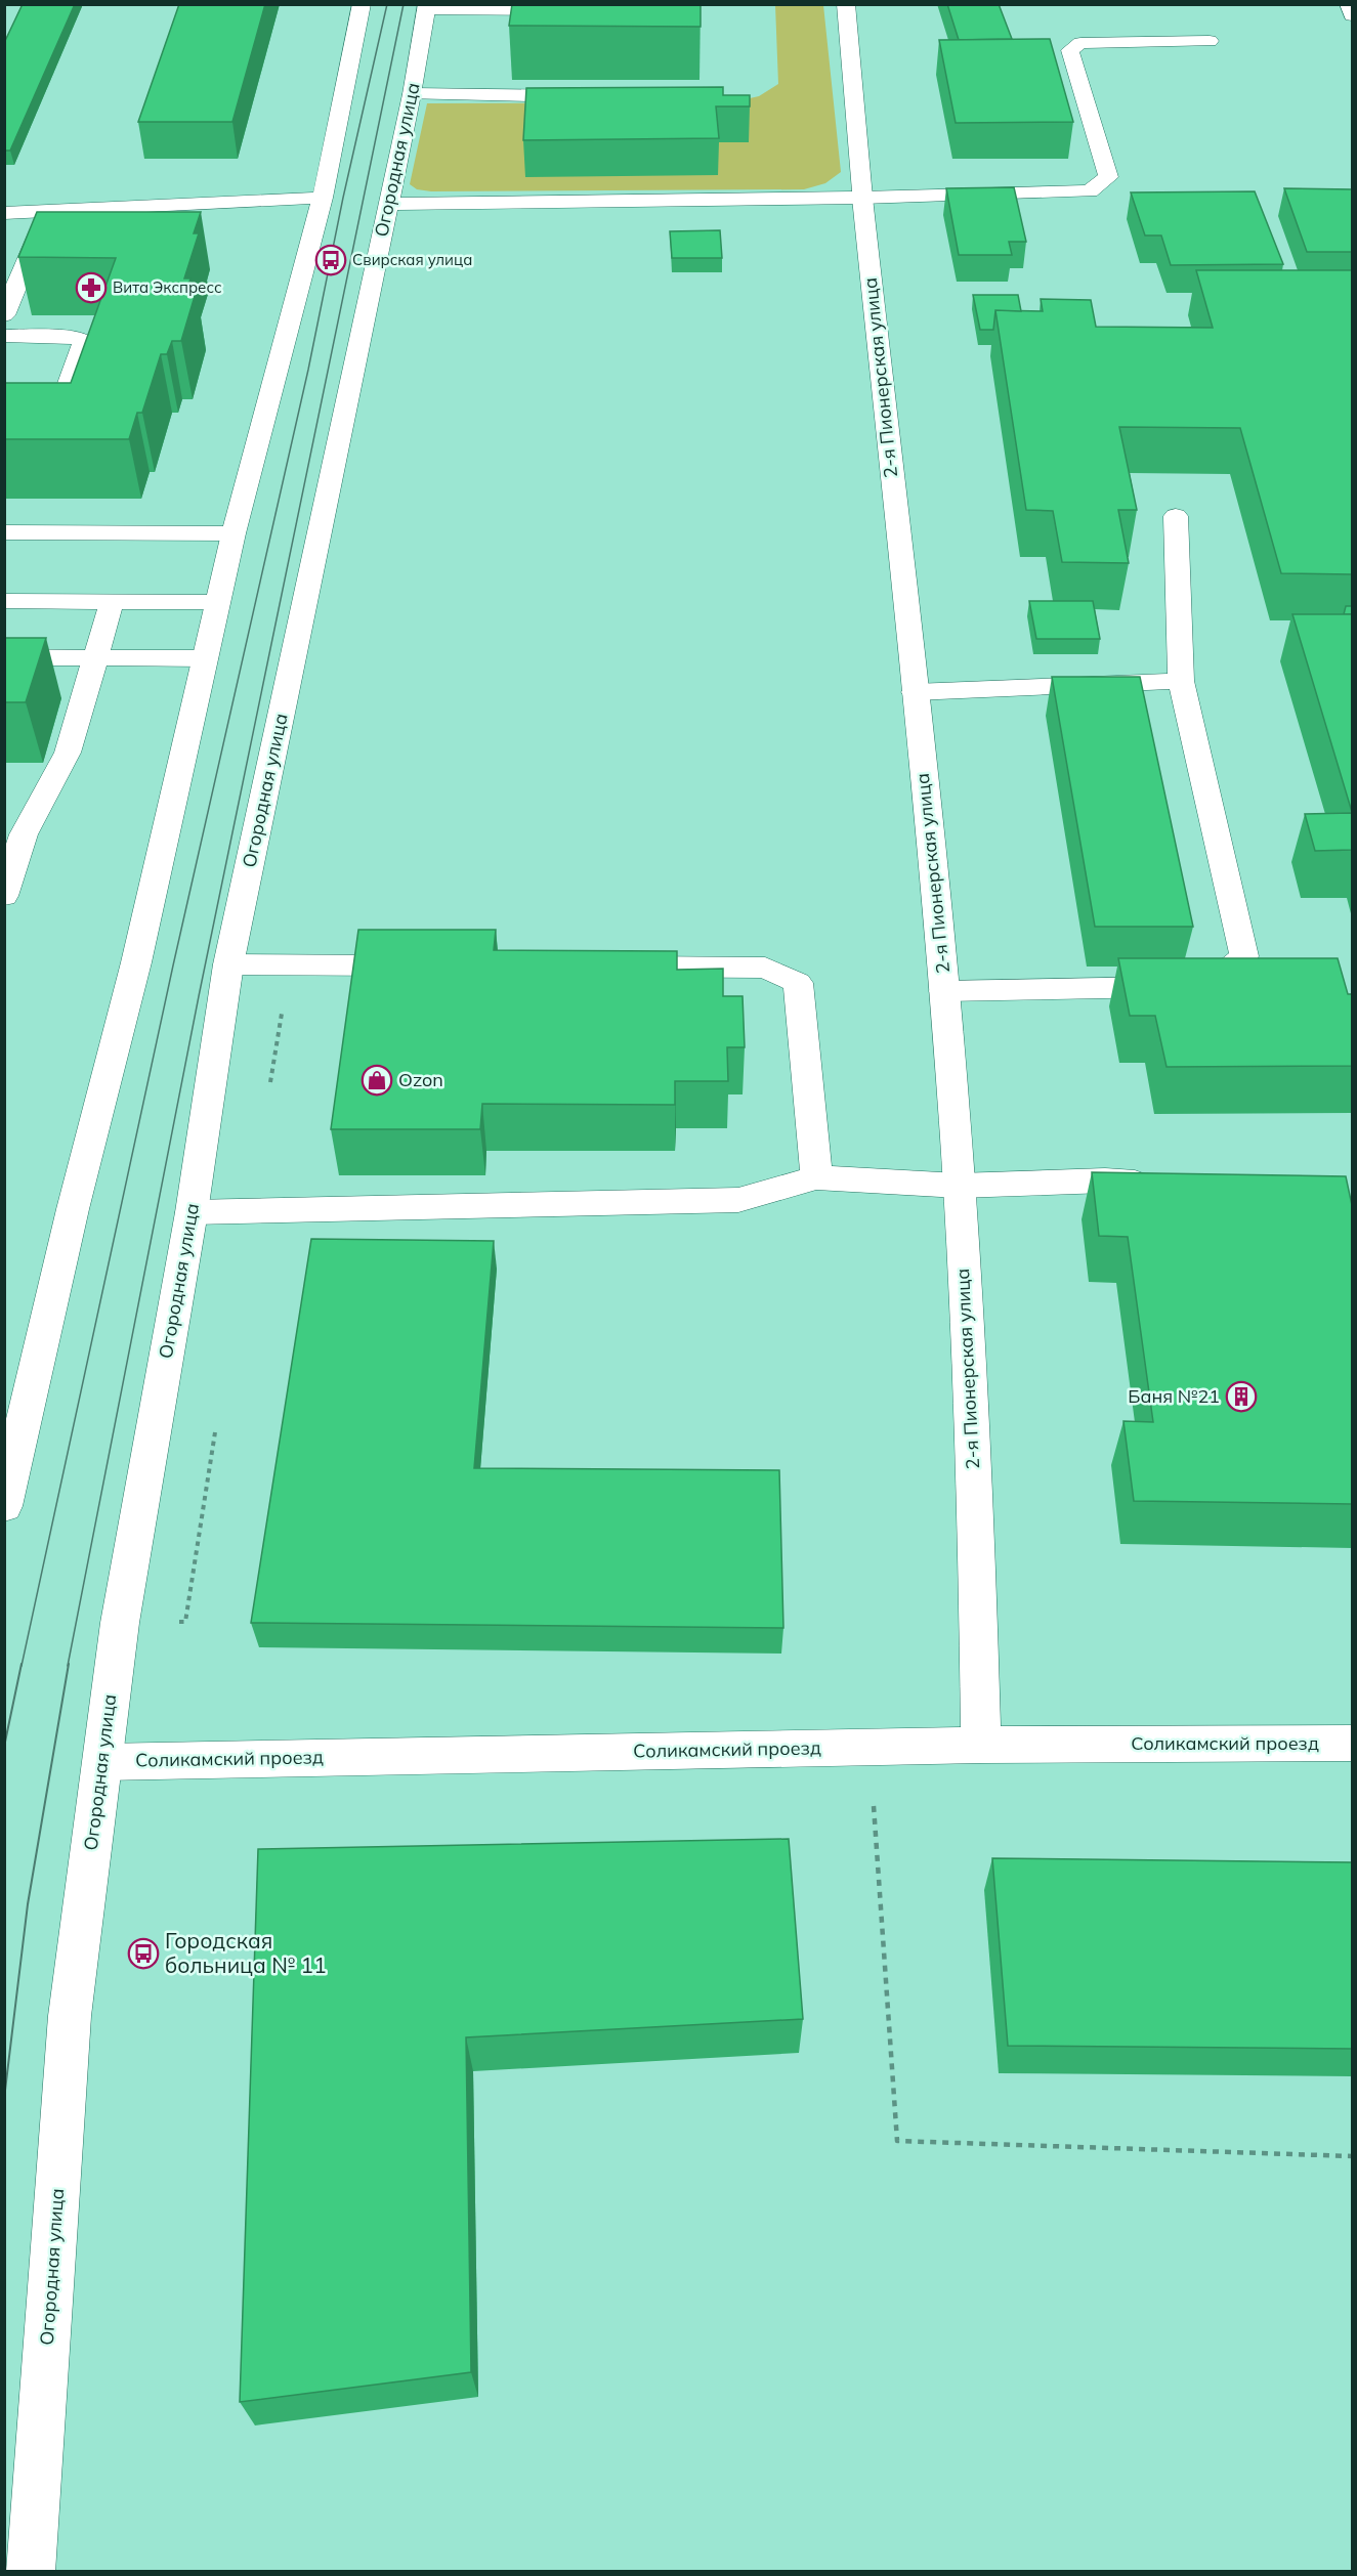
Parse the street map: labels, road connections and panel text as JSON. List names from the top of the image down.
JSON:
{
  "streets": {
    "street": ["Огородная улица", "2-я Пионерская улица", "Соликамский проезд"]
  },
  "crossings": [
    ["Огородная улица", "Соликамский проезд"],
    ["2-я Пионерская улица", "Соликамский проезд"]
  ],
  "places": {
    "bus stop": ["Свирская улица", "Городская больница № 11"],
    "pharmacy": ["Вита Экспресс"],
    "shop": ["Ozon"],
    "building": ["Баня №21"]
  }
}
